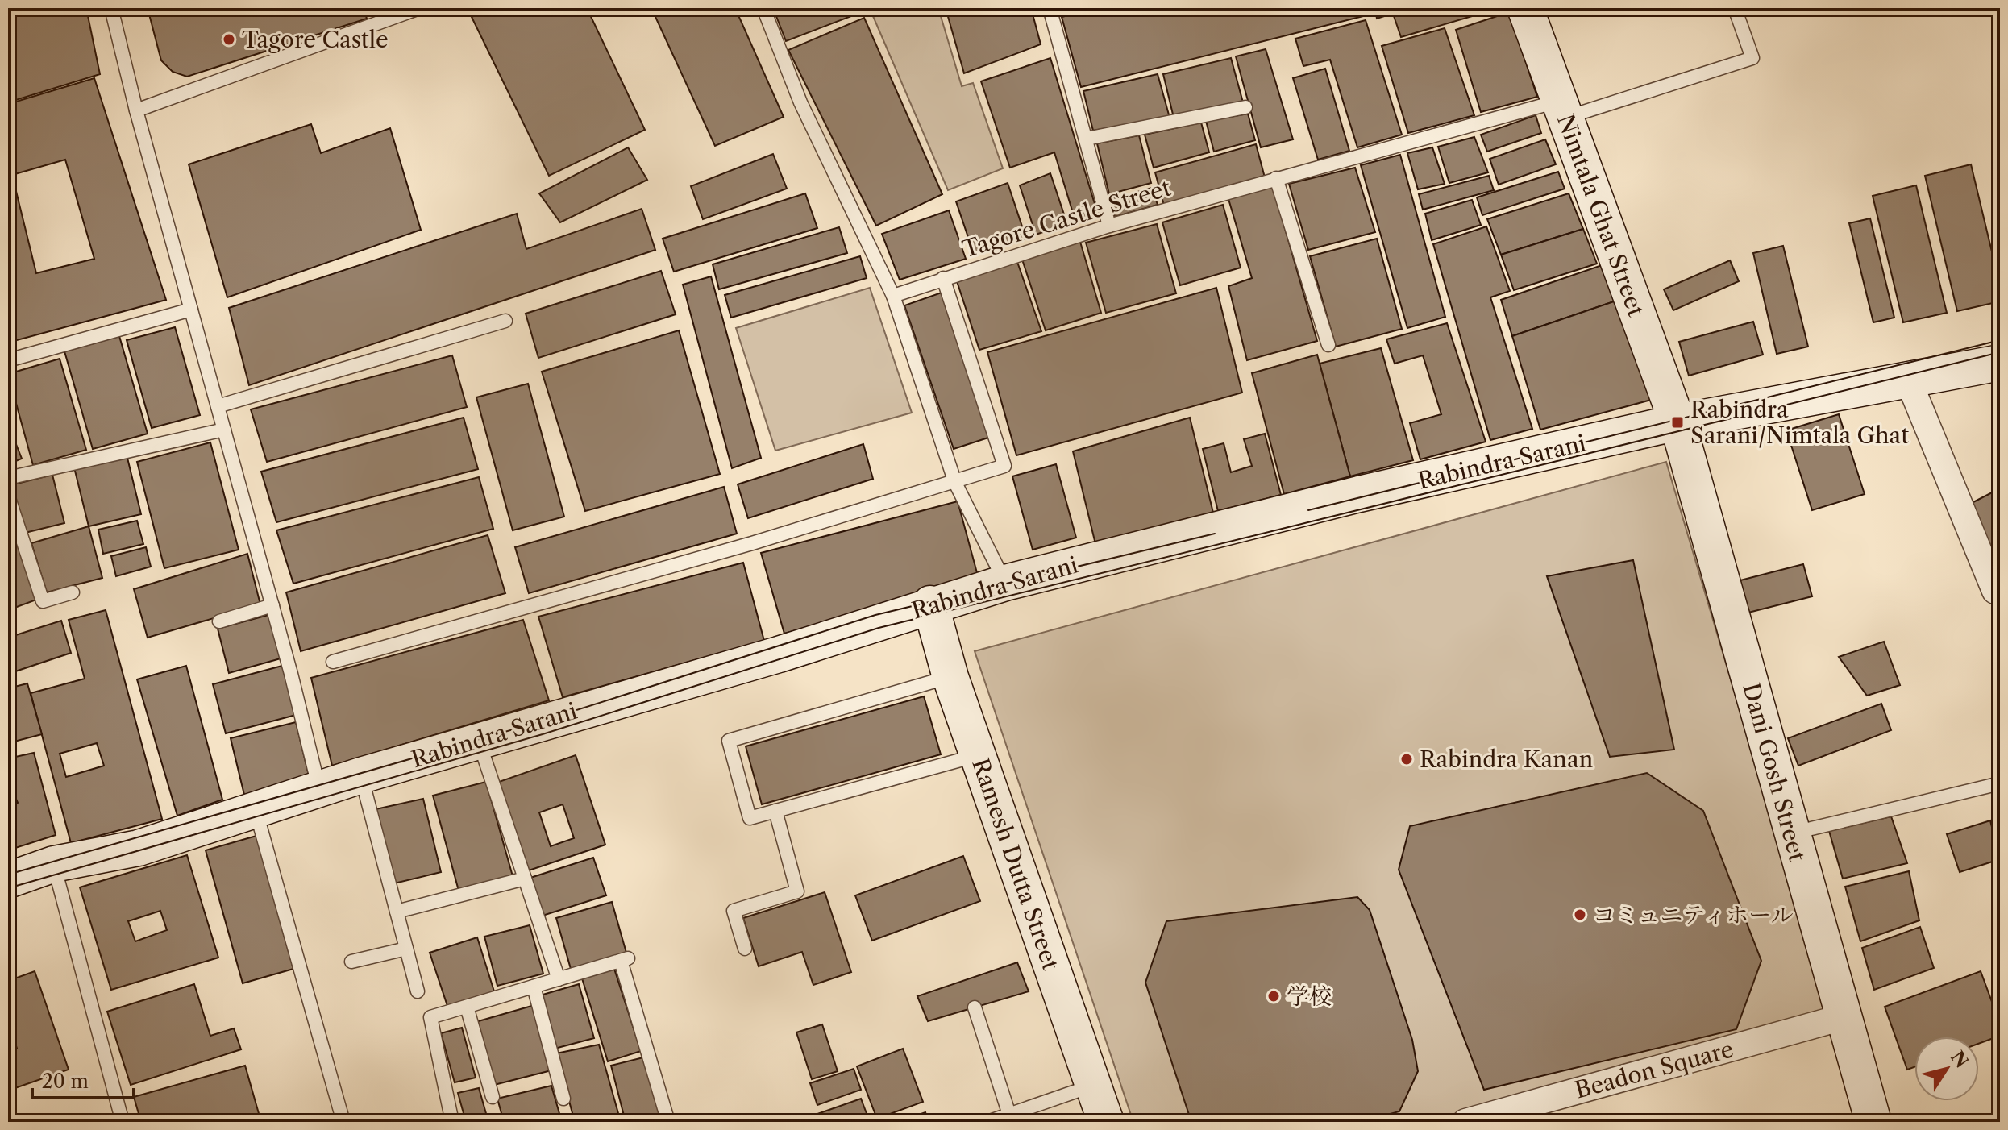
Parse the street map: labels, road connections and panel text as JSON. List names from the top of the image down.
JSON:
{
  "streets": {
    "main road": [
      "Nimtala Ghat Street",
      "Rabindra Sarani",
      "Dani Gosh Street",
      "Ramesh Dutta Street"
    ],
    "street": ["Beadon Square"],
    "lane": ["Tagore Castle Street"]
  },
  "crossings": [
    ["Nimtala Ghat Street", "Tagore Castle Street"],
    ["Nimtala Ghat Street", "Rabindra Sarani"],
    ["Nimtala Ghat Street", "Dani Gosh Street"],
    ["Rabindra Sarani", "Dani Gosh Street"],
    ["Rabindra Sarani", "Ramesh Dutta Street"],
    ["Dani Gosh Street", "Beadon Square"]
  ],
  "places": {
    "other": [
      "Tagore Castle",
      "Rabindra Kanan",
      "コミュニティホール",
      "学校"
    ],
    "transit": ["Rabindra Sarani/Nimtala Ghat"]
  },
  "scale_bar": "20 m",
  "north": "top right"
}
